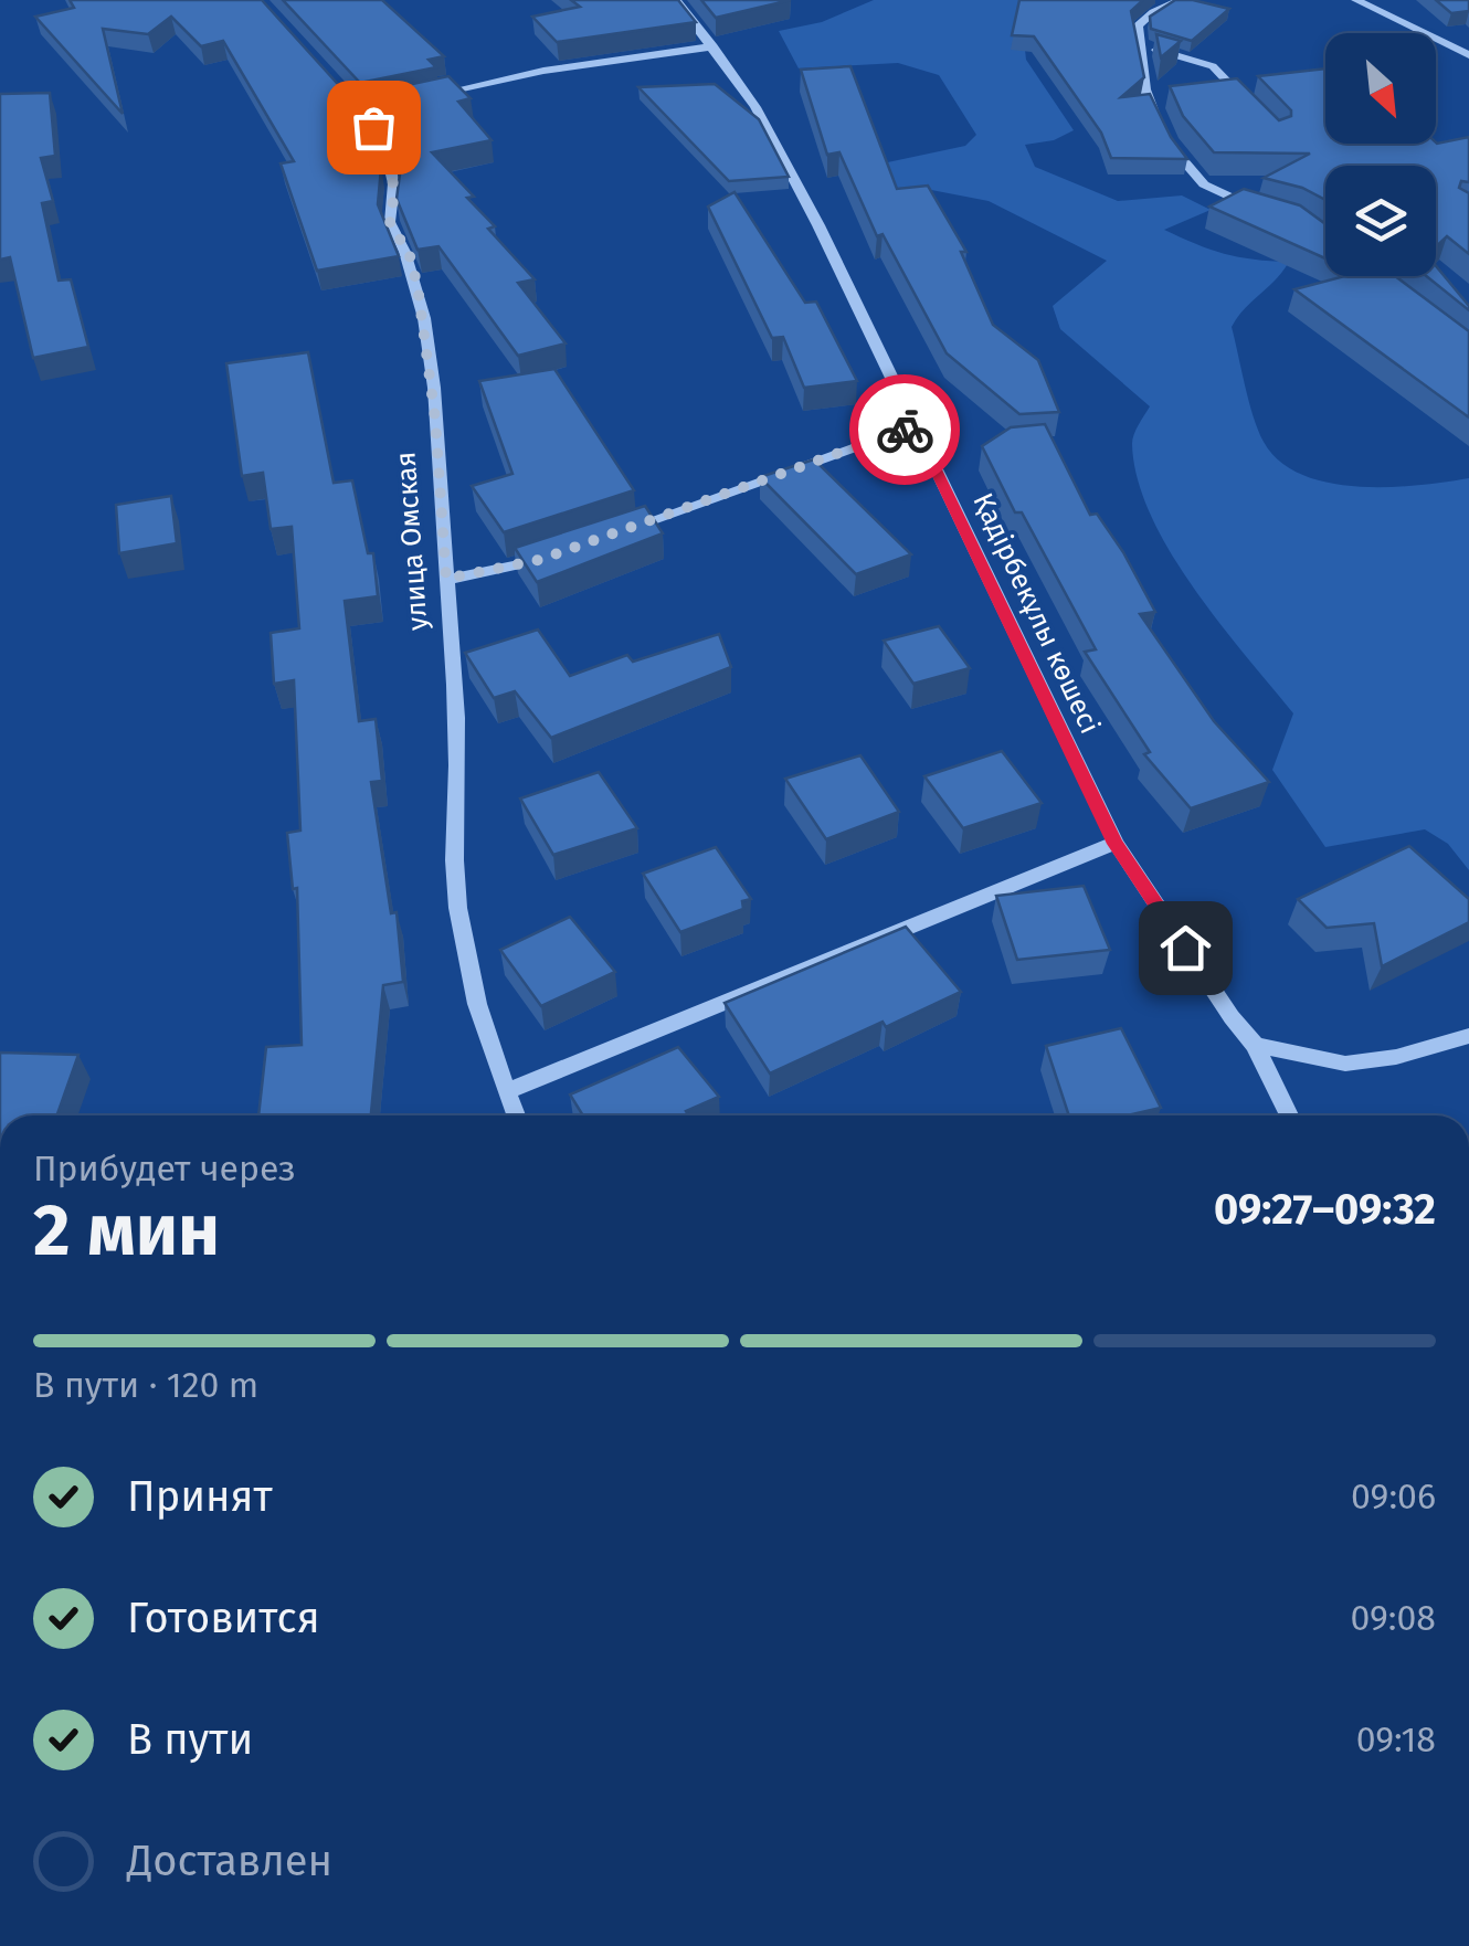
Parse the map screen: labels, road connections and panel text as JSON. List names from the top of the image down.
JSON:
{
  "streets": {
    "street": ["улица Омская", "Қадірбекұлы көшесі"]
  },
  "north": "bottom right",
  "page": {
    "heading": ["2 мин", "Прибудет через", "09:27–09:32"],
    "bar": "В пути · 120 m",
    "list": [
      ["Принят", "09:06"],
      ["Готовится", "09:08"],
      ["В пути", "09:18"],
      "Доставлен"
    ]
  }
}
